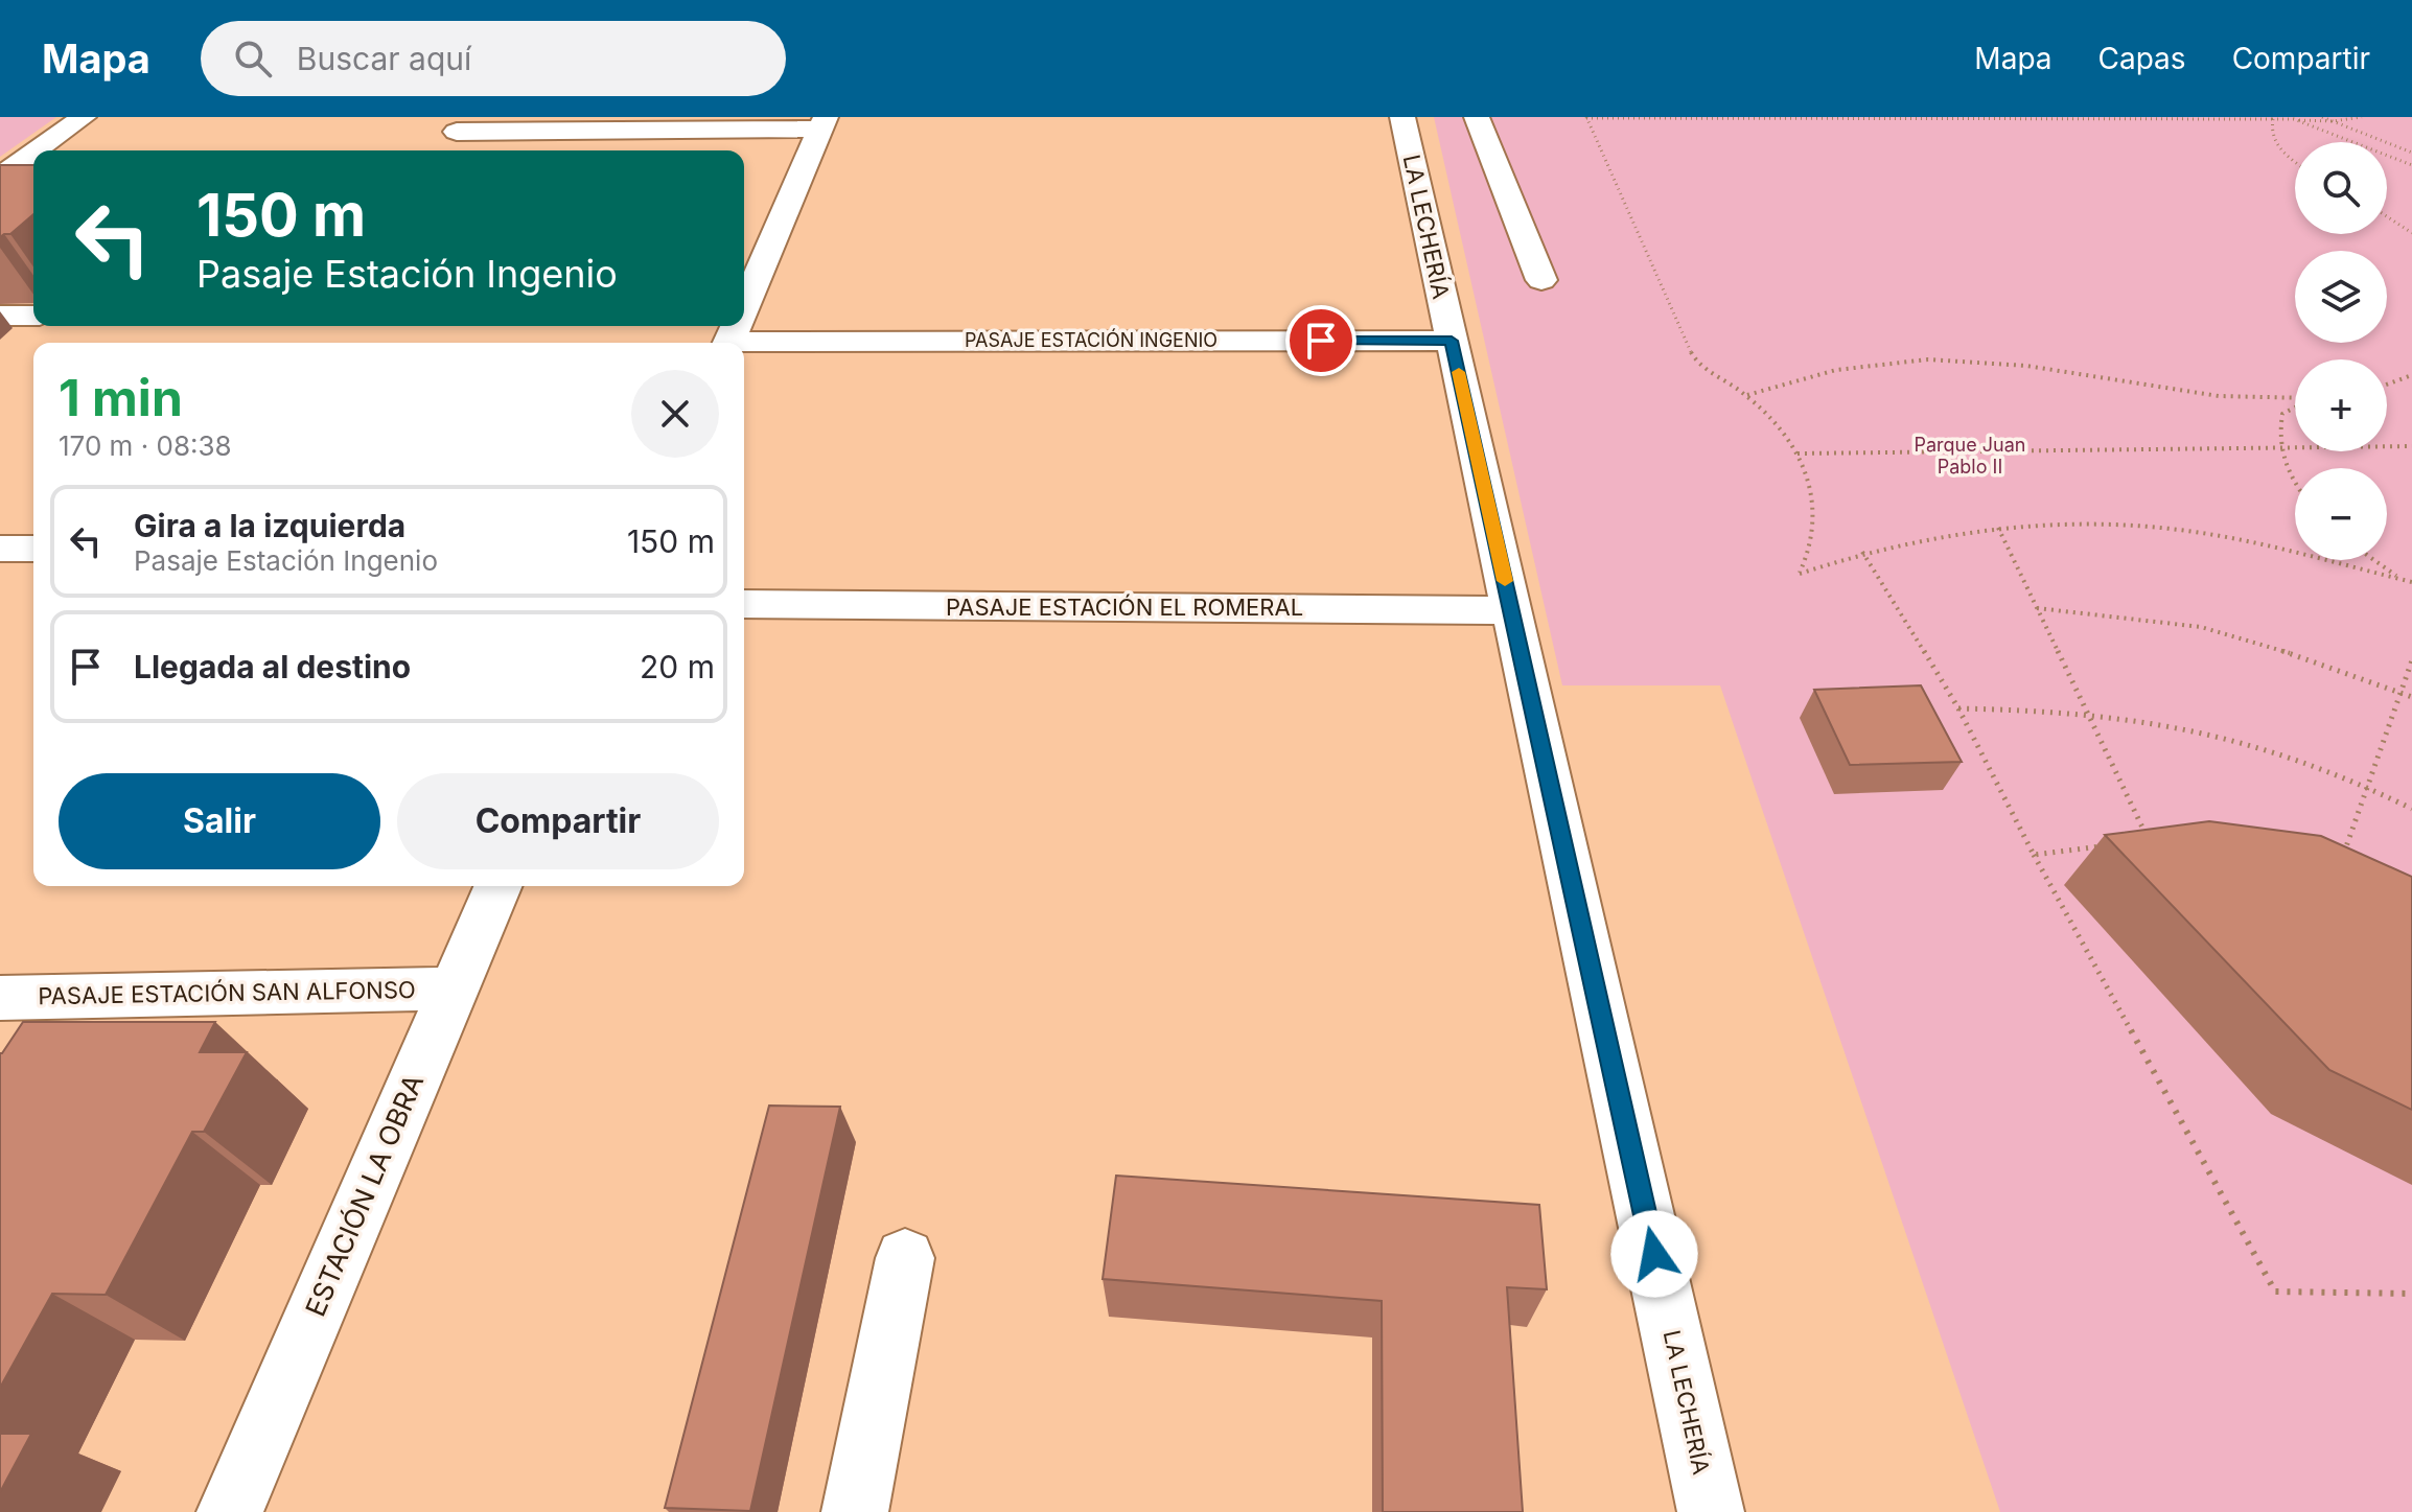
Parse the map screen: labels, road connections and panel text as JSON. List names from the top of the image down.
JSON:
{
  "streets": {
    "street": [
      "LA LECHERÍA",
      "PASAJE ESTACIÓN INGENIO",
      "PASAJE ESTACIÓN EL ROMERAL",
      "PASAJE ESTACIÓN SAN ALFONSO",
      "ESTACIÓN LA OBRA"
    ]
  },
  "crossings": [
    ["LA LECHERÍA", "PASAJE ESTACIÓN INGENIO"],
    ["LA LECHERÍA", "PASAJE ESTACIÓN EL ROMERAL"],
    ["PASAJE ESTACIÓN SAN ALFONSO", "ESTACIÓN LA OBRA"]
  ],
  "parks": ["Parque Juan Pablo II"],
  "page": {
    "header": "Mapa",
    "search": "Buscar aquí",
    "nav": ["Mapa", "Capas", "Compartir"],
    "map_buttons": ["+", "−"],
    "turn": ["150 m", "Pasaje Estación Ingenio"],
    "heading": ["1 min", "170 m · 08:38"],
    "list": [
      {
        "name": "Gira a la izquierda",
        "note": "Pasaje Estación Ingenio",
        "value": "150 m"
      },
      {
        "name": "Llegada al destino",
        "value": "20 m"
      }
    ],
    "buttons": ["Salir", "Compartir"]
  }
}
